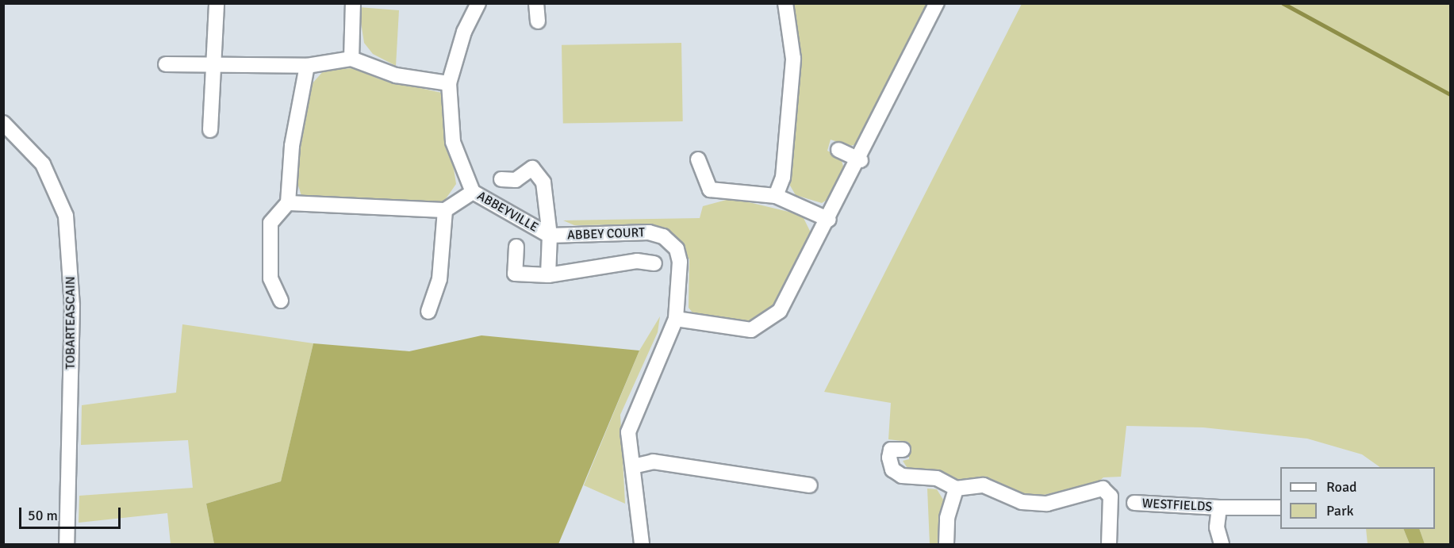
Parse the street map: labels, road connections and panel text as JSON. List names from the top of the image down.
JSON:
{
  "streets": {
    "street": [
      "ABBEYVILLE",
      "ABBEY COURT",
      "TOBARTEASCAIN",
      "WESTFIELDS"
    ]
  },
  "crossings": [
    ["ABBEYVILLE", "ABBEY COURT"]
  ],
  "legend": ["Road", "Park"],
  "scale_bar": "50 m"
}
